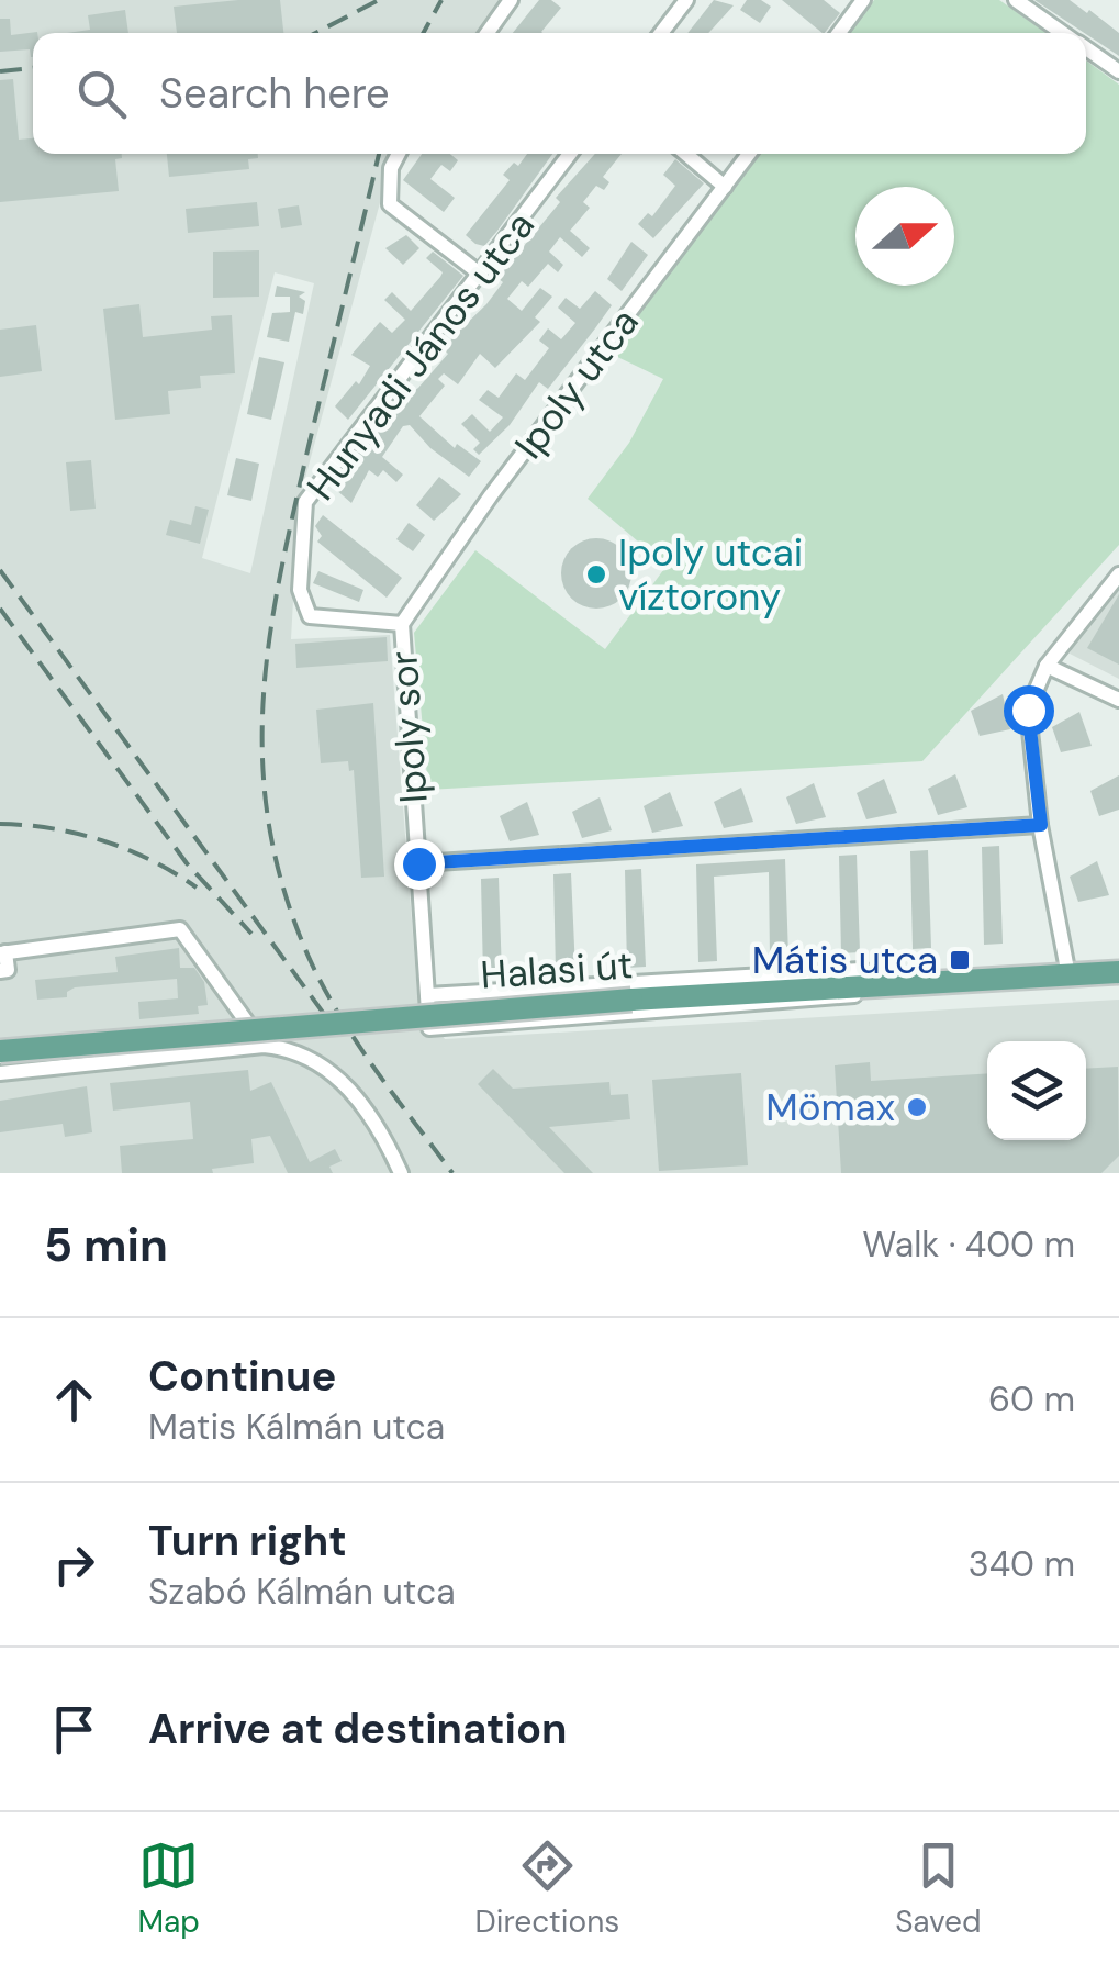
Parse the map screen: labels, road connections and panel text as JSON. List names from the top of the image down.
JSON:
{
  "streets": {
    "main road": ["Halasi út"],
    "street": ["Hunyadi János utca", "Ipoly utca", "Ipoly sor"]
  },
  "crossings": [
    ["Hunyadi János utca", "Ipoly utca"],
    ["Hunyadi János utca", "Ipoly sor"],
    ["Ipoly utca", "Ipoly sor"],
    ["Ipoly sor", "Halasi út"]
  ],
  "places": {
    "other": ["Ipoly utcai víztorony", "Mömax"],
    "transit": ["Mátis utca"]
  },
  "north": "right",
  "page": {
    "search": "Search here",
    "heading": ["5 min", "Walk · 400 m"],
    "list": [
      ["Continue", "Matis Kálmán utca", "60 m"],
      ["Turn right", "Szabó Kálmán utca", "340 m"],
      "Arrive at destination"
    ],
    "nav": ["Map", "Directions", "Saved"]
  }
}
